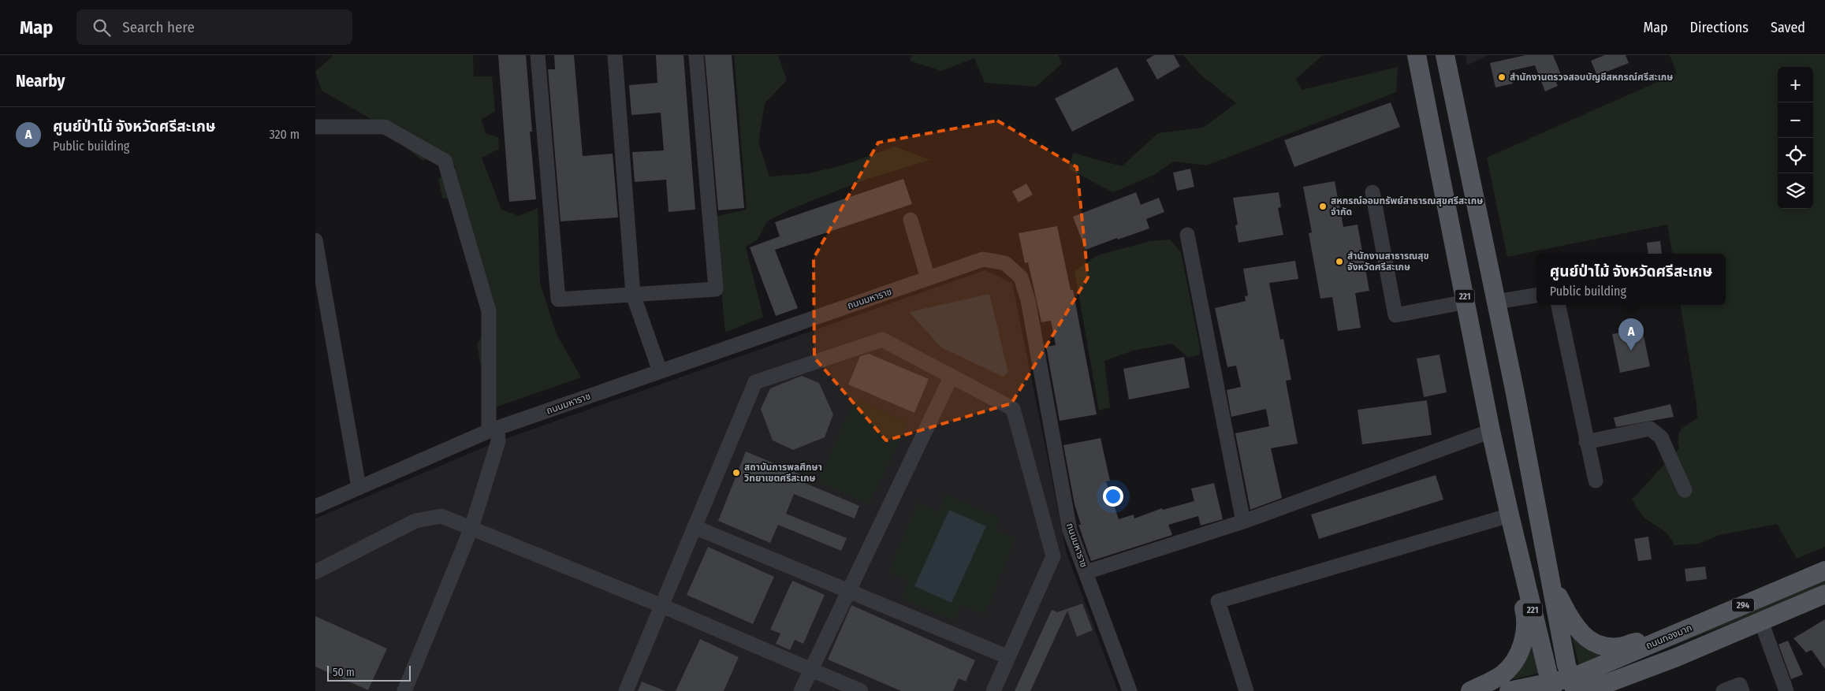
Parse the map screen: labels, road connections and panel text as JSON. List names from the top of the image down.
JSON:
{
  "streets": {
    "main road": ["221", "294", "ถนนทองมาก"],
    "street": ["ถนนมหาราช"]
  },
  "crossings": [
    ["221", "ถนนทองมาก"]
  ],
  "places": [
    "สำนักงานตรวจสอบบัญชีสหกรณ์ศรีสะเกษ",
    "สหกรณ์ออมทรัพย์สาธารณสุขศรีสะเกษ จำกัด",
    "สำนักงานสาธารณสุข จังหวัดศรีสะเกษ",
    "สถาบันการพลศึกษา วิทยาเขตศรีสะเกษ"
  ],
  "scale_bar": "50 m",
  "page": {
    "header": "Map",
    "search": "Search here",
    "nav": ["Map", "Directions", "Saved"],
    "heading": "Nearby",
    "map_buttons": ["+", "−"],
    "list": [
      {
        "mark": "A",
        "name": "ศูนย์ป่าไม้ จังหวัดศรีสะเกษ",
        "note": "Public building",
        "value": "320 m"
      }
    ],
    "popup": ["ศูนย์ป่าไม้ จังหวัดศรีสะเกษ", "Public building"],
    "pins": "A",
    "scale": "50 m"
  }
}
